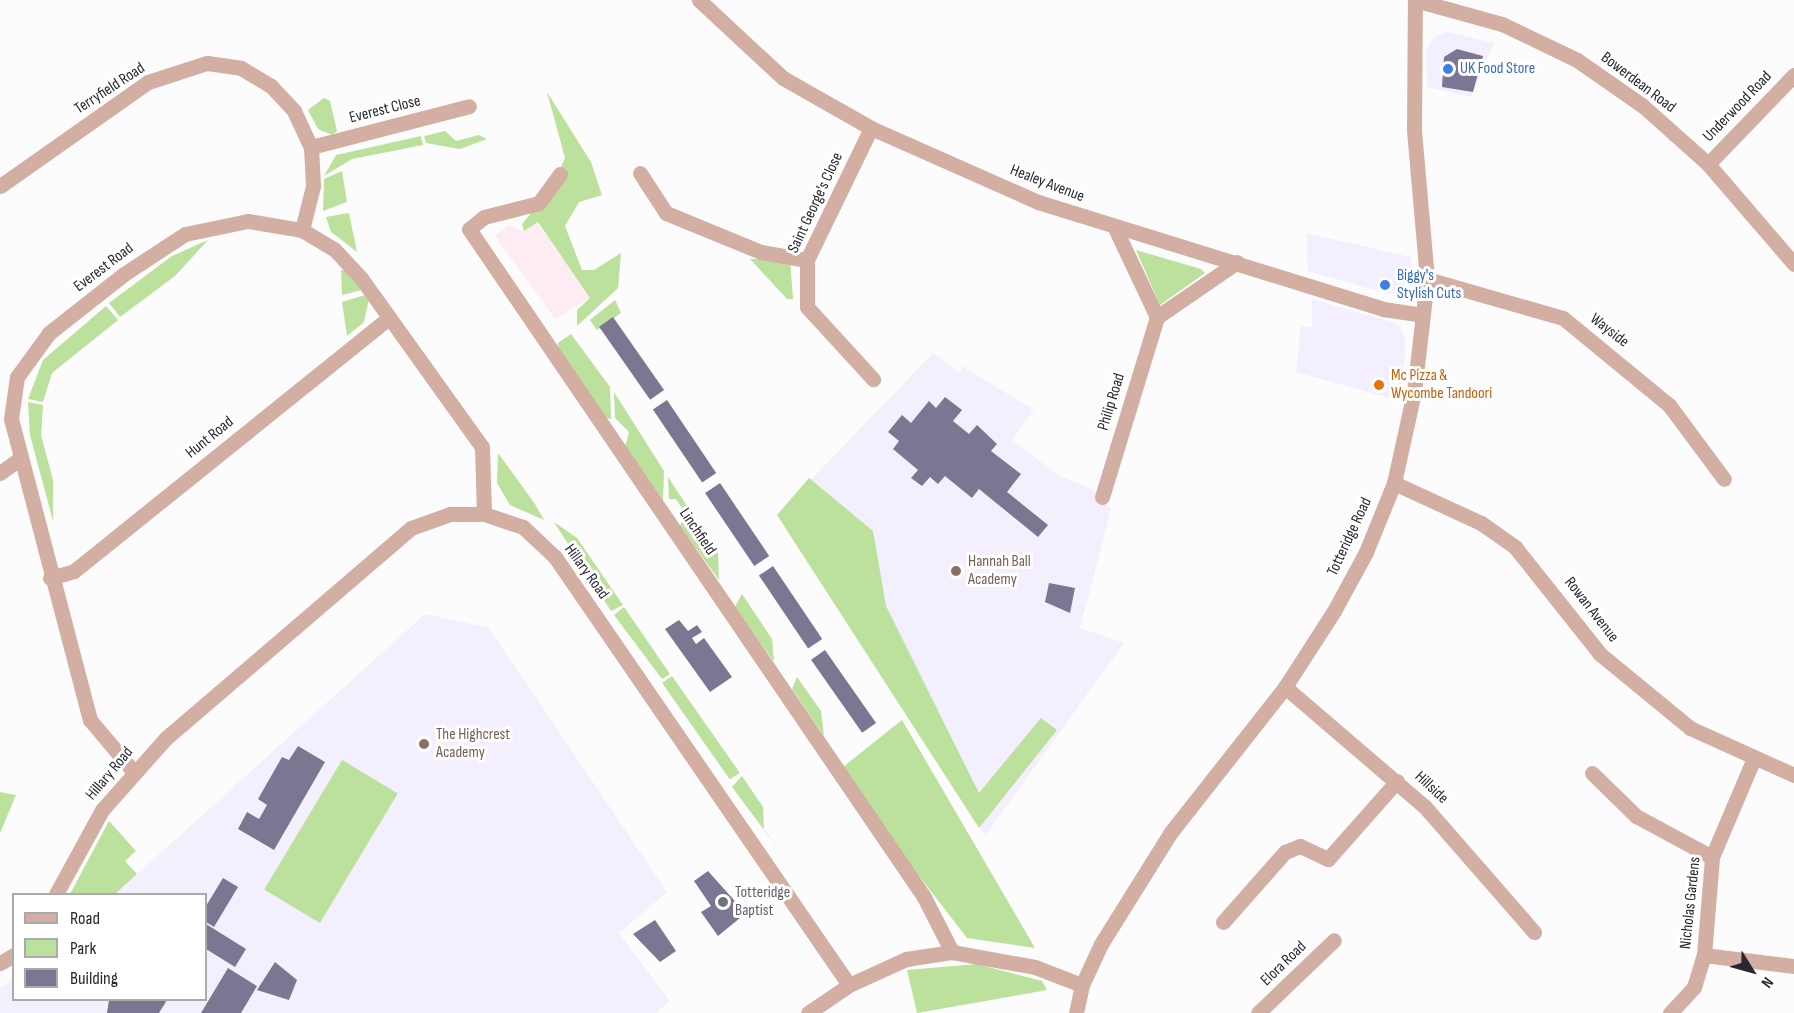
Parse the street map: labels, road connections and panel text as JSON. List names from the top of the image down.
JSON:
{
  "streets": {
    "street": [
      "Bowerdean Road",
      "Terryfield Road",
      "Underwood Road",
      "Everest Close",
      "Healey Avenue",
      "Saint George's Close",
      "Everest Road",
      "Wayside",
      "Philip Road",
      "Hunt Road",
      "Linchfield",
      "Totteridge Road",
      "Hillary Road",
      "Rowan Avenue",
      "Hillside",
      "Nicholas Gardens",
      "Elora Road"
    ]
  },
  "crossings": [
    ["Bowerdean Road", "Underwood Road"],
    ["Bowerdean Road", "Totteridge Road"],
    ["Terryfield Road", "Everest Close"],
    ["Terryfield Road", "Everest Road"],
    ["Healey Avenue", "Saint George's Close"],
    ["Healey Avenue", "Totteridge Road"],
    ["Everest Road", "Hunt Road"],
    ["Everest Road", "Hillary Road"],
    ["Wayside", "Totteridge Road"],
    ["Totteridge Road", "Rowan Avenue"],
    ["Totteridge Road", "Hillside"],
    ["Rowan Avenue", "Nicholas Gardens"]
  ],
  "places": [
    "UK Food Store",
    "Biggy's Stylish Cuts",
    "Mc Pizza & Wycombe Tandoori",
    "Hannah Ball Academy",
    "The Highcrest Academy",
    "Totteridge Baptist"
  ],
  "legend": ["Road", "Park", "Building"],
  "north": "bottom right"
}
